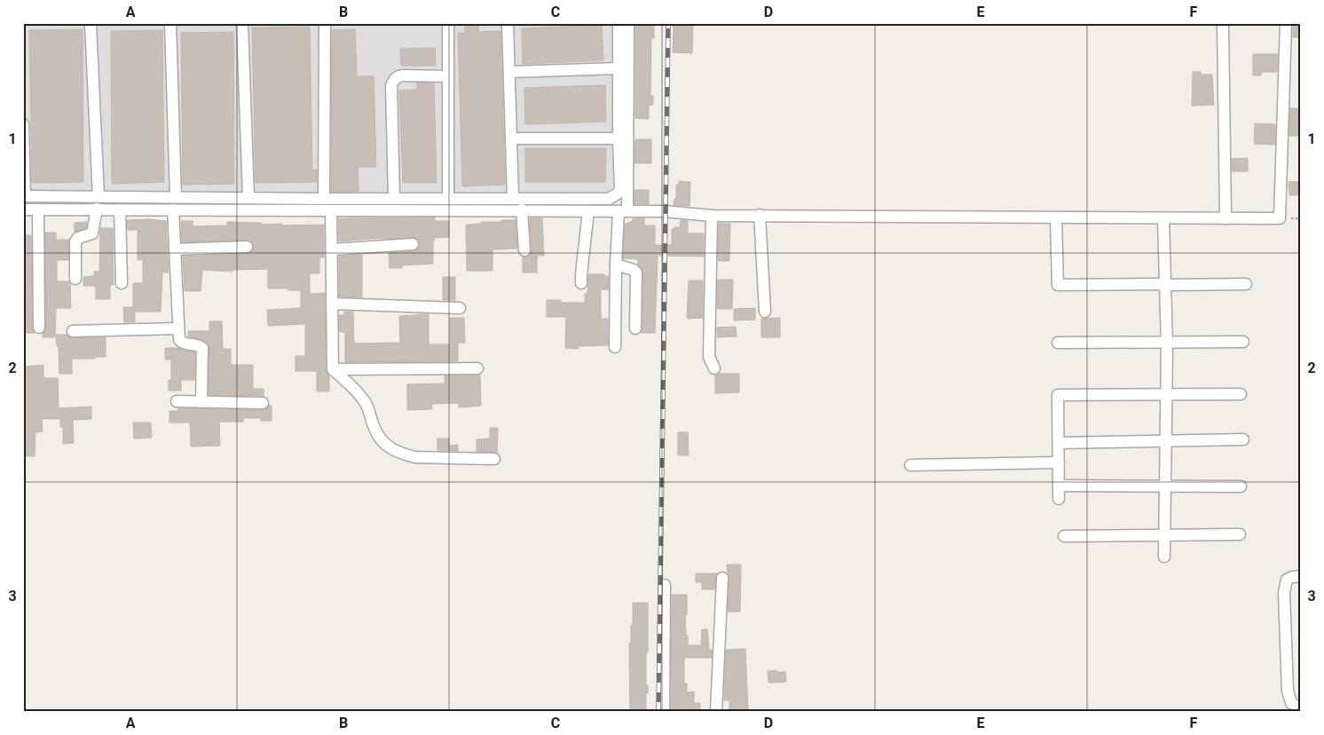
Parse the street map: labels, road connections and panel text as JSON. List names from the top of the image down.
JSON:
{
  "grid": {
    "columns": [
      "A",
      "B",
      "C",
      "D",
      "E",
      "F"
    ],
    "rows": ["1", "2", "3"]
  }
}
